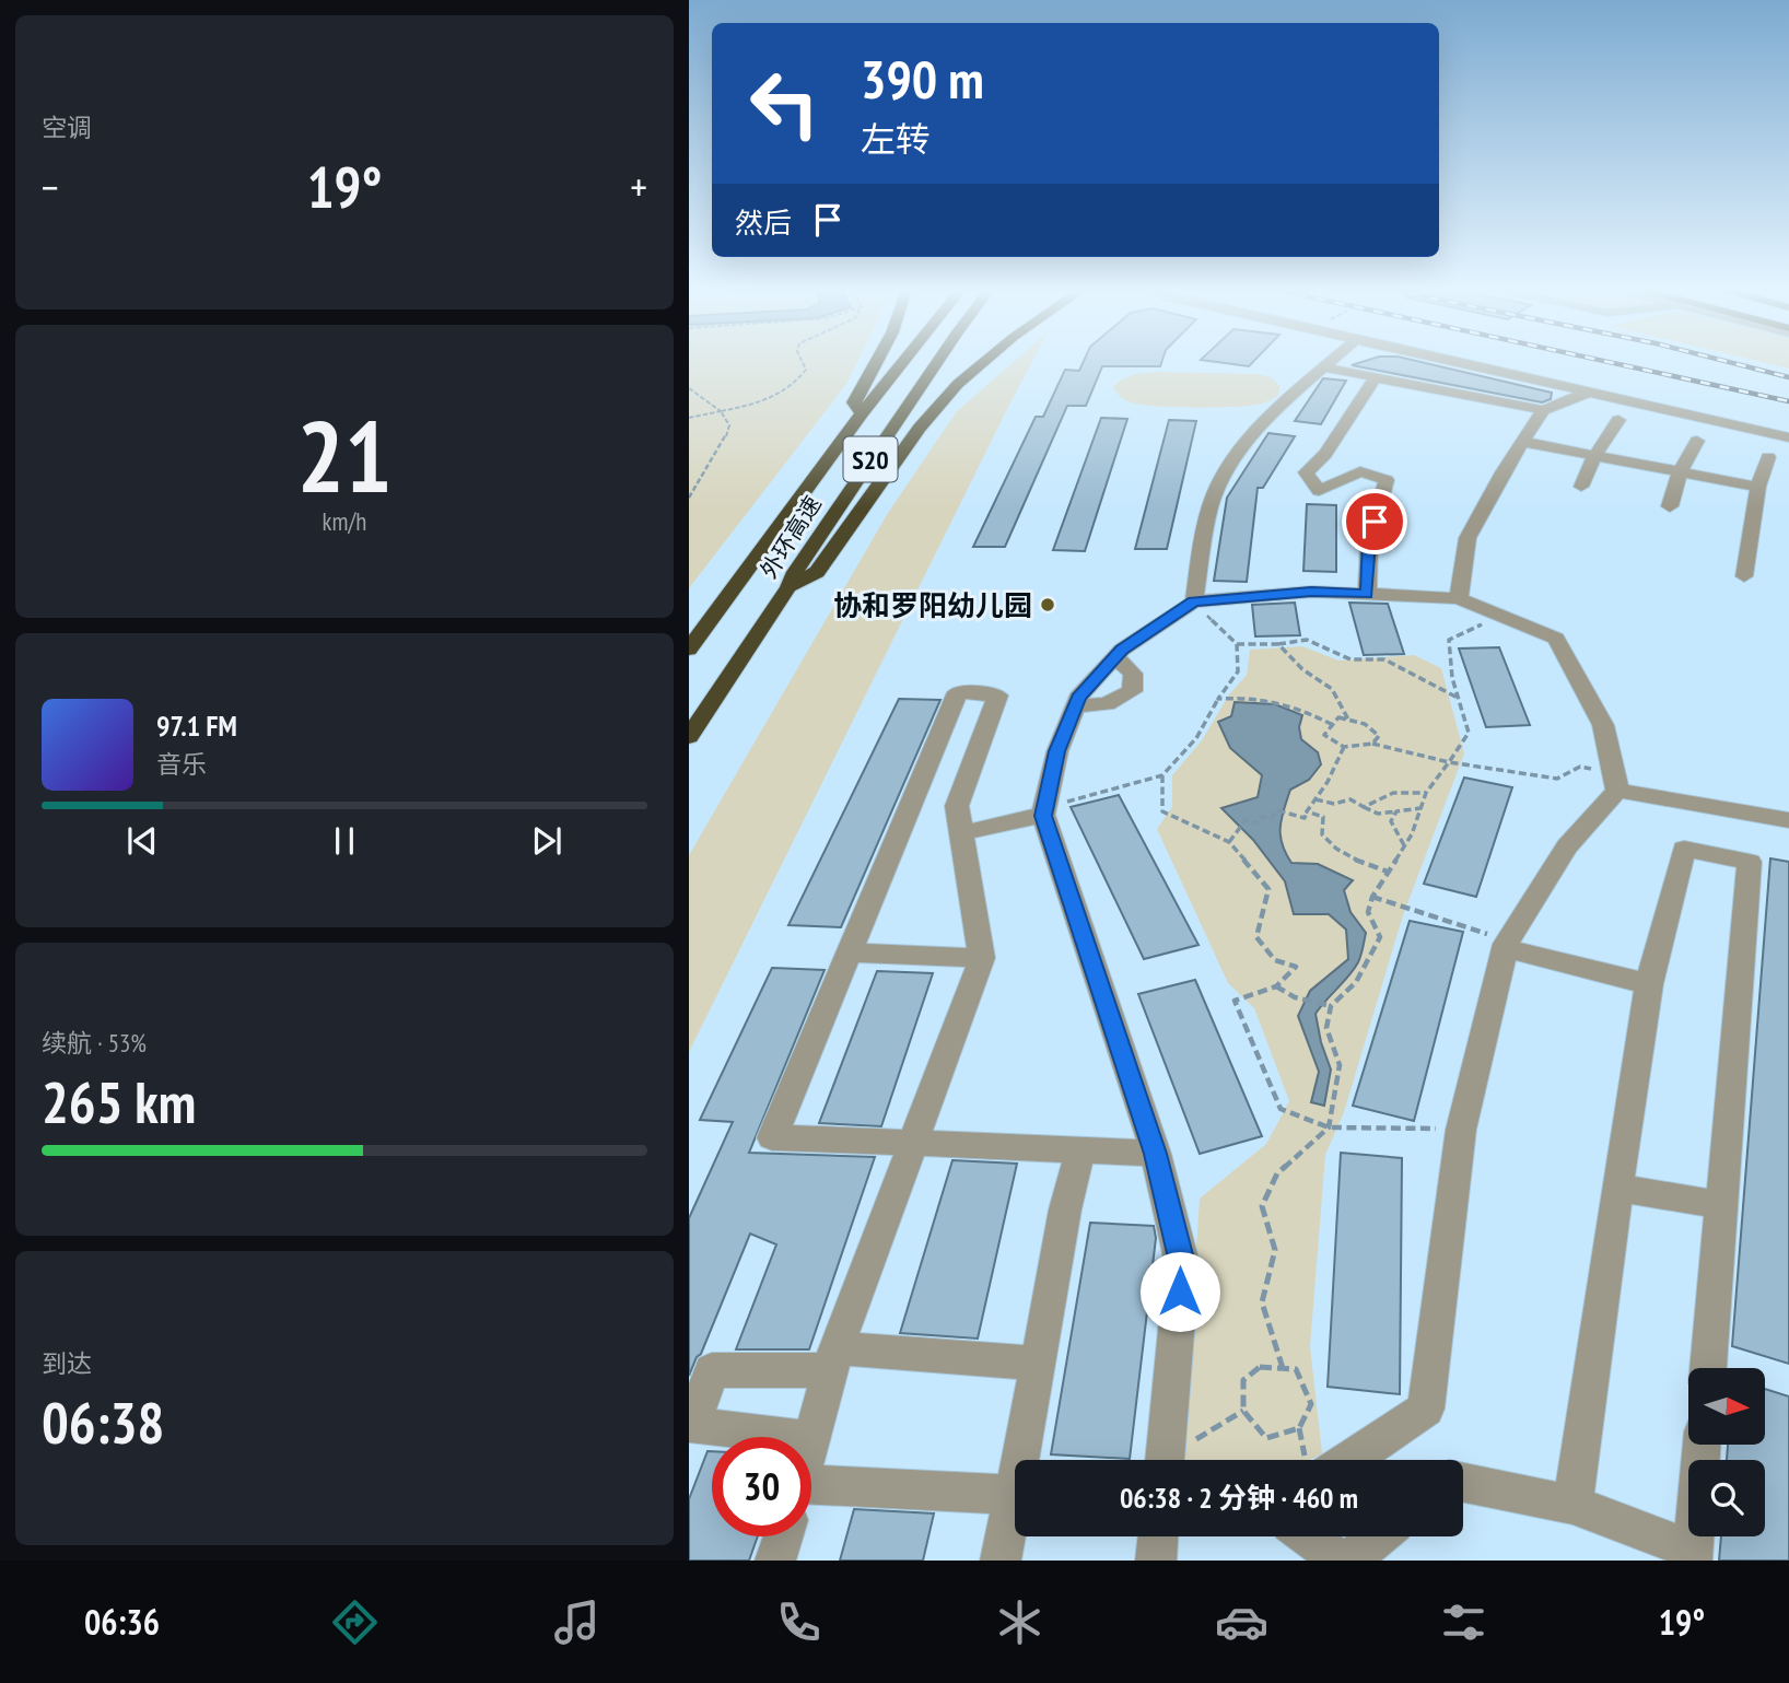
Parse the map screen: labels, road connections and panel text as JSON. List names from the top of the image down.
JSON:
{
  "streets": {
    "highway": ["S20", "外环高速"]
  },
  "places": ["协和罗阳幼儿园"],
  "north": "right",
  "page": {
    "tile": [
      "空调",
      ["21", "km/h"],
      ["续航 · 53%", "265 km"],
      ["到达", "06:38"]
    ],
    "turn": ["390 m", "左转"],
    "heat": ["−", "19°", "+"],
    "then": "然后",
    "song": ["97.1 FM", "音乐"],
    "limit": "30",
    "trip": "06:38 · 2 分钟 · 460 m",
    "tabs": ["06:36", "19°"]
  }
}
